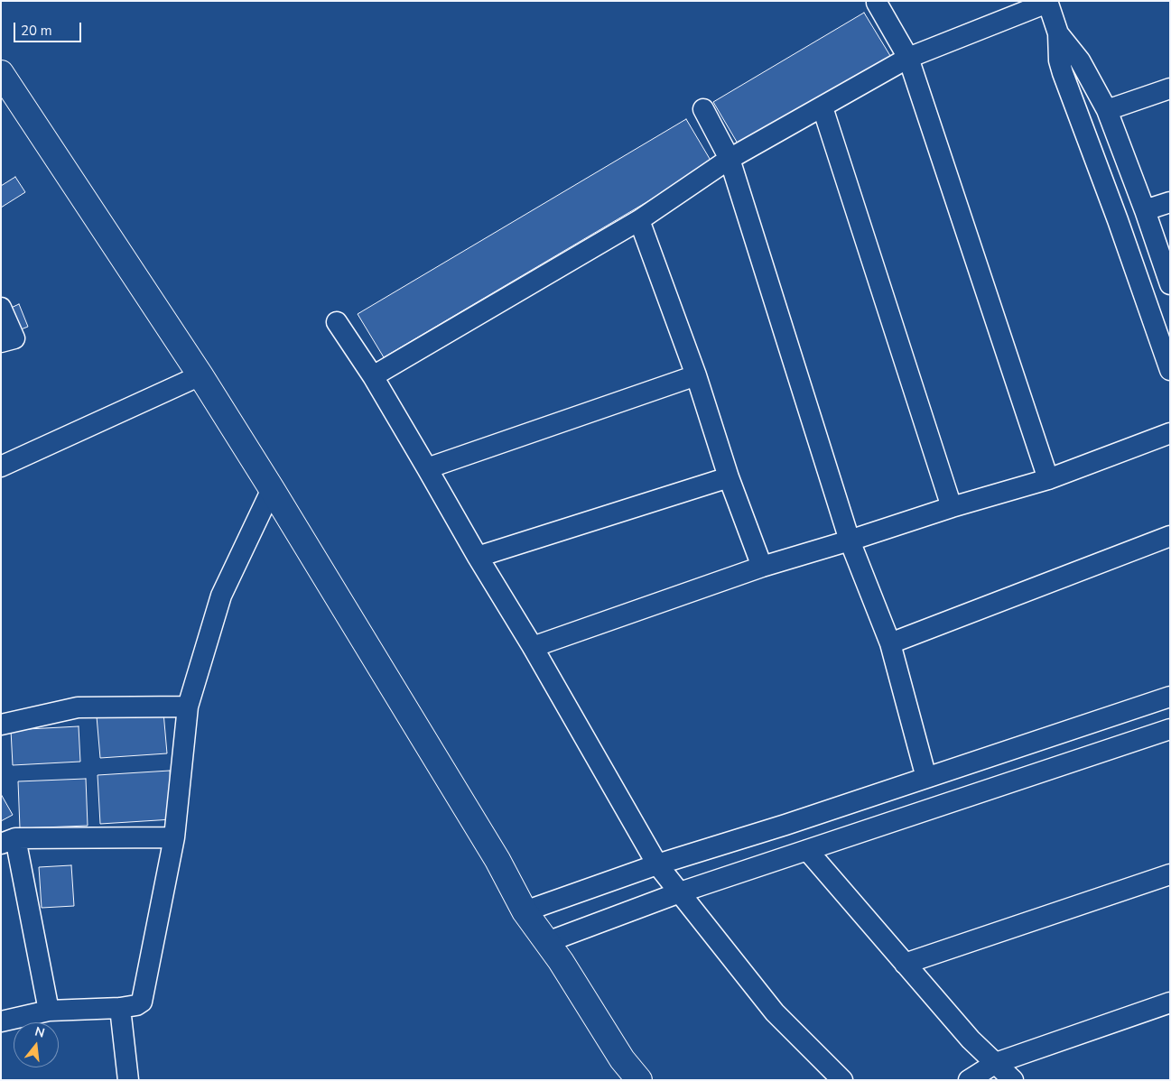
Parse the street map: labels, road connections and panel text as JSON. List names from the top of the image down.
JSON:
{
  "scale_bar": "20 m",
  "north": "top"
}
